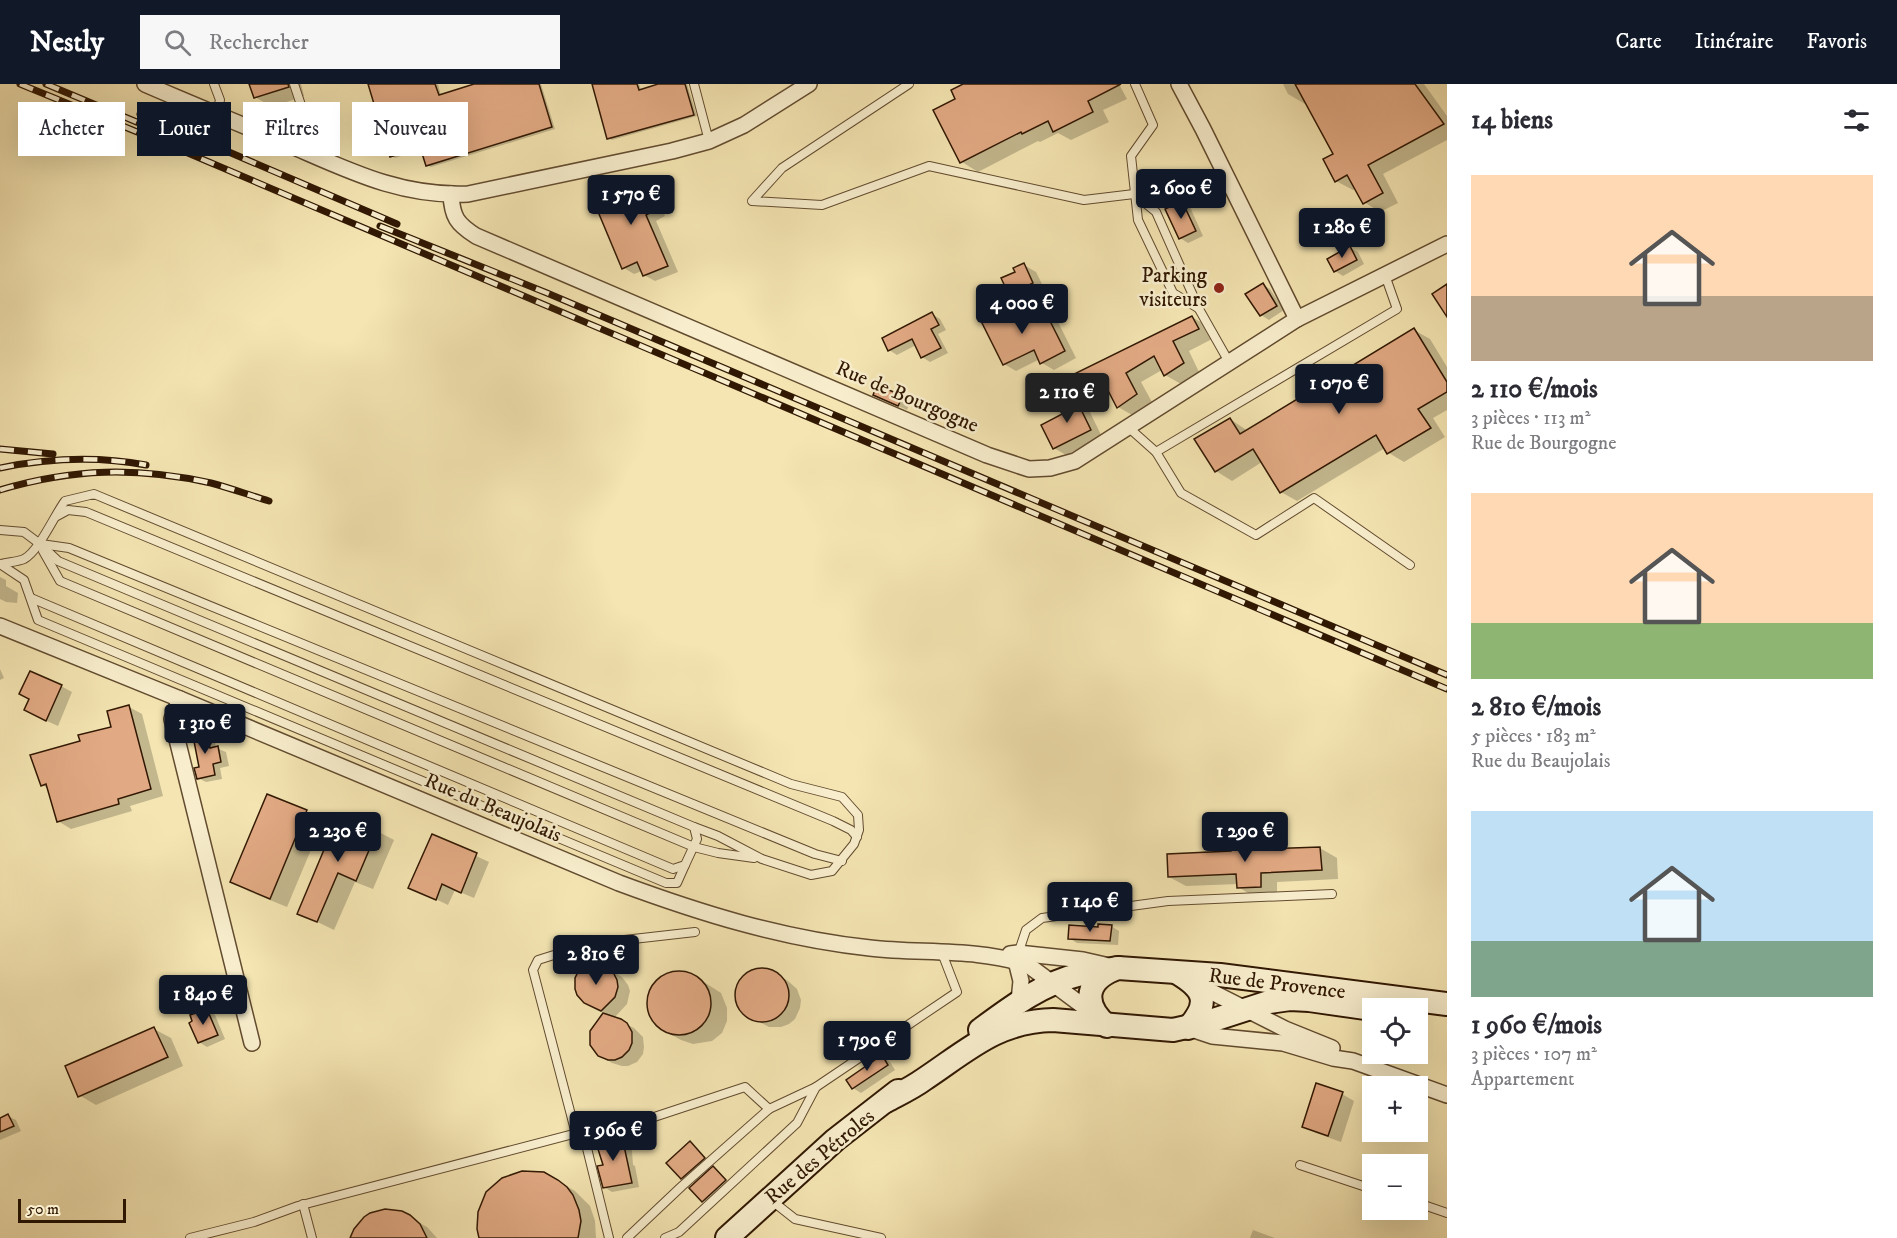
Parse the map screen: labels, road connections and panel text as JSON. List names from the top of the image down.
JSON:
{
  "streets": {
    "main road": ["Rue de Provence", "Rue des Pétroles"],
    "street": ["Rue de Bourgogne", "Rue du Beaujolais"]
  },
  "crossings": [
    ["Rue du Beaujolais", "Rue de Provence"],
    ["Rue du Beaujolais", "Rue des Pétroles"],
    ["Rue de Provence", "Rue des Pétroles"]
  ],
  "places": ["Parking visiteurs"],
  "scale_bar": "50 m",
  "page": {
    "header": "Nestly",
    "search": "Rechercher",
    "nav": ["Carte", "Itinéraire", "Favoris"],
    "heading": "14 biens",
    "chip": [
      "Acheter",
      "Louer",
      "Filtres",
      "Nouveau"
    ],
    "list": [
      {
        "name": "2 110 €/mois",
        "note": "3 pièces · 113 m² · Rue de Bourgogne"
      },
      {
        "name": "2 810 €/mois",
        "note": "5 pièces · 183 m² · Rue du Beaujolais"
      },
      {
        "name": "1 960 €/mois",
        "note": "3 pièces · 107 m² · Appartement"
      }
    ],
    "price": [
      "2 600 €",
      "1 570 €",
      "1 280 €",
      "4 000 €",
      "1 070 €",
      "2 110 €",
      "1 310 €",
      "2 230 €",
      "1 290 €",
      "1 140 €",
      "2 810 €",
      "1 840 €",
      "1 790 €",
      "1 960 €"
    ],
    "map_buttons": ["+", "−"],
    "scale": "50 m"
  }
}
